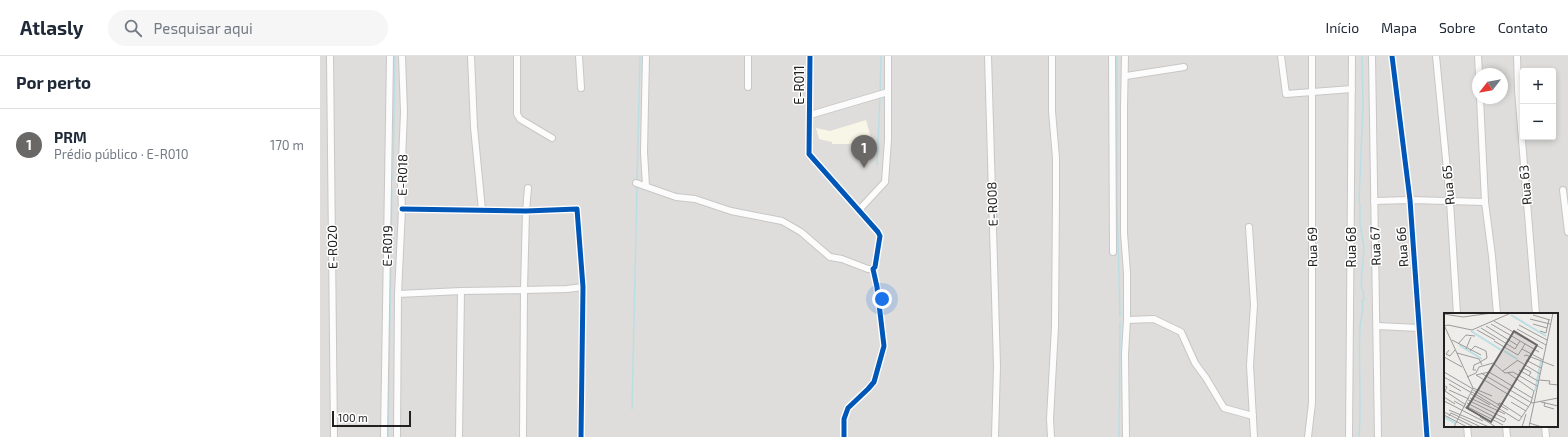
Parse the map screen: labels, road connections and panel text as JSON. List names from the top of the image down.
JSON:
{
  "streets": {
    "street": [
      "E-R011",
      "E-R018",
      "Rua 65",
      "Rua 63",
      "E-R008",
      "E-R019",
      "Rua 67",
      "E-R020",
      "Rua 69",
      "Rua 68",
      "Rua 66"
    ]
  },
  "scale_bar": "100 m",
  "north": "bottom left",
  "page": {
    "header": "Atlasly",
    "search": "Pesquisar aqui",
    "nav": [
      "Início",
      "Mapa",
      "Sobre",
      "Contato"
    ],
    "heading": "Por perto",
    "map_buttons": ["+", "−"],
    "list": [
      {
        "mark": "1",
        "name": "PRM",
        "note": "Prédio público · E-R010",
        "value": "170 m"
      }
    ],
    "pins": "1",
    "scale": "100 m"
  }
}
